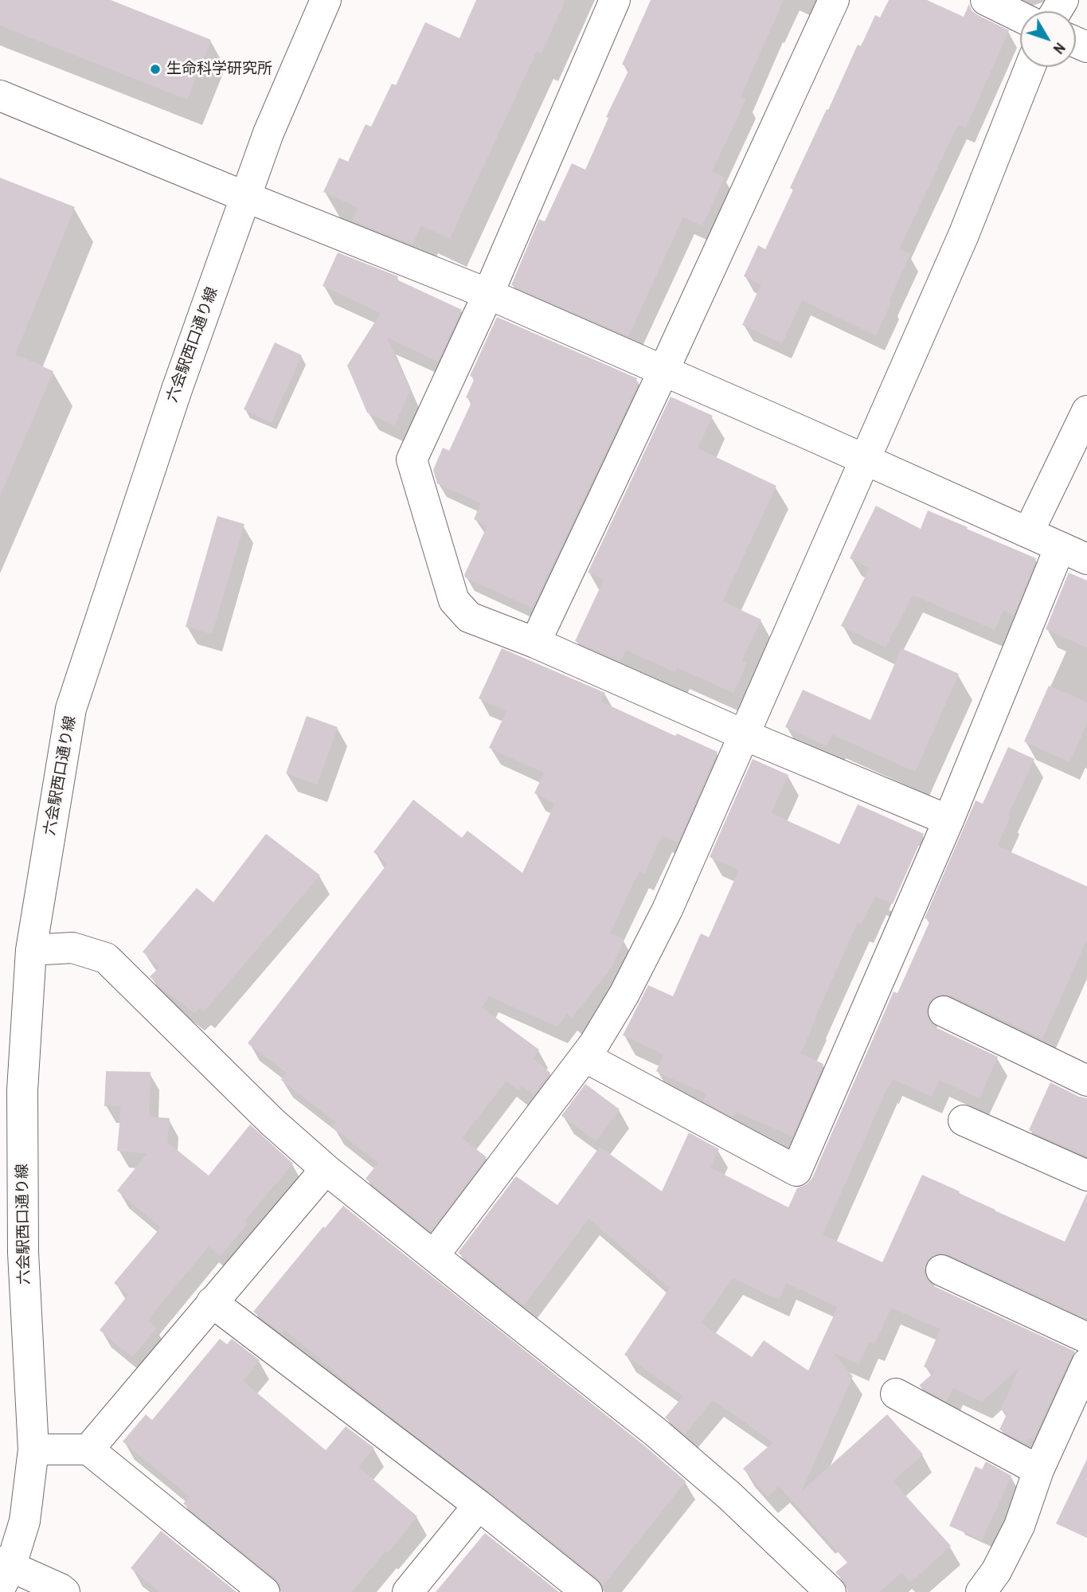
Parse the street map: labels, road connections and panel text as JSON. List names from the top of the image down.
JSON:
{
  "streets": {
    "street": ["六会駅西口通り線"]
  },
  "places": ["生命科学研究所"],
  "north": "bottom right"
}
